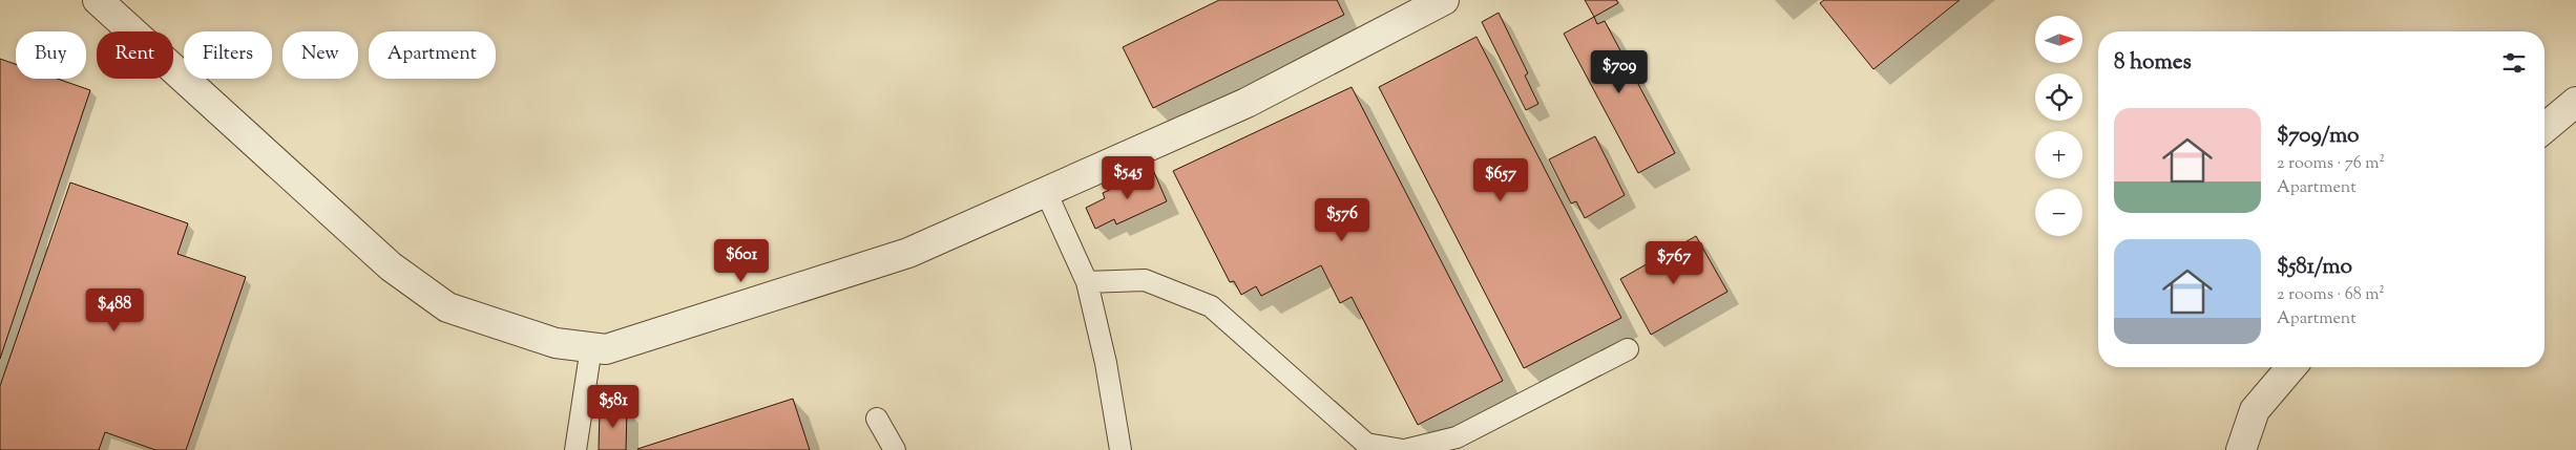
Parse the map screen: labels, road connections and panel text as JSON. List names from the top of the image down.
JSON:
{
  "north": "right",
  "page": {
    "map_buttons": ["+", "−"],
    "chip": [
      "Buy",
      "Rent",
      "Filters",
      "New",
      "Apartment"
    ],
    "heading": "8 homes",
    "price": [
      "$709",
      "$545",
      "$657",
      "$576",
      "$601",
      "$767",
      "$488",
      "$581"
    ],
    "list": [
      {
        "name": "$709/mo",
        "note": "2 rooms · 76 m² · Apartment"
      },
      {
        "name": "$581/mo",
        "note": "2 rooms · 68 m² · Apartment"
      }
    ]
  }
}
